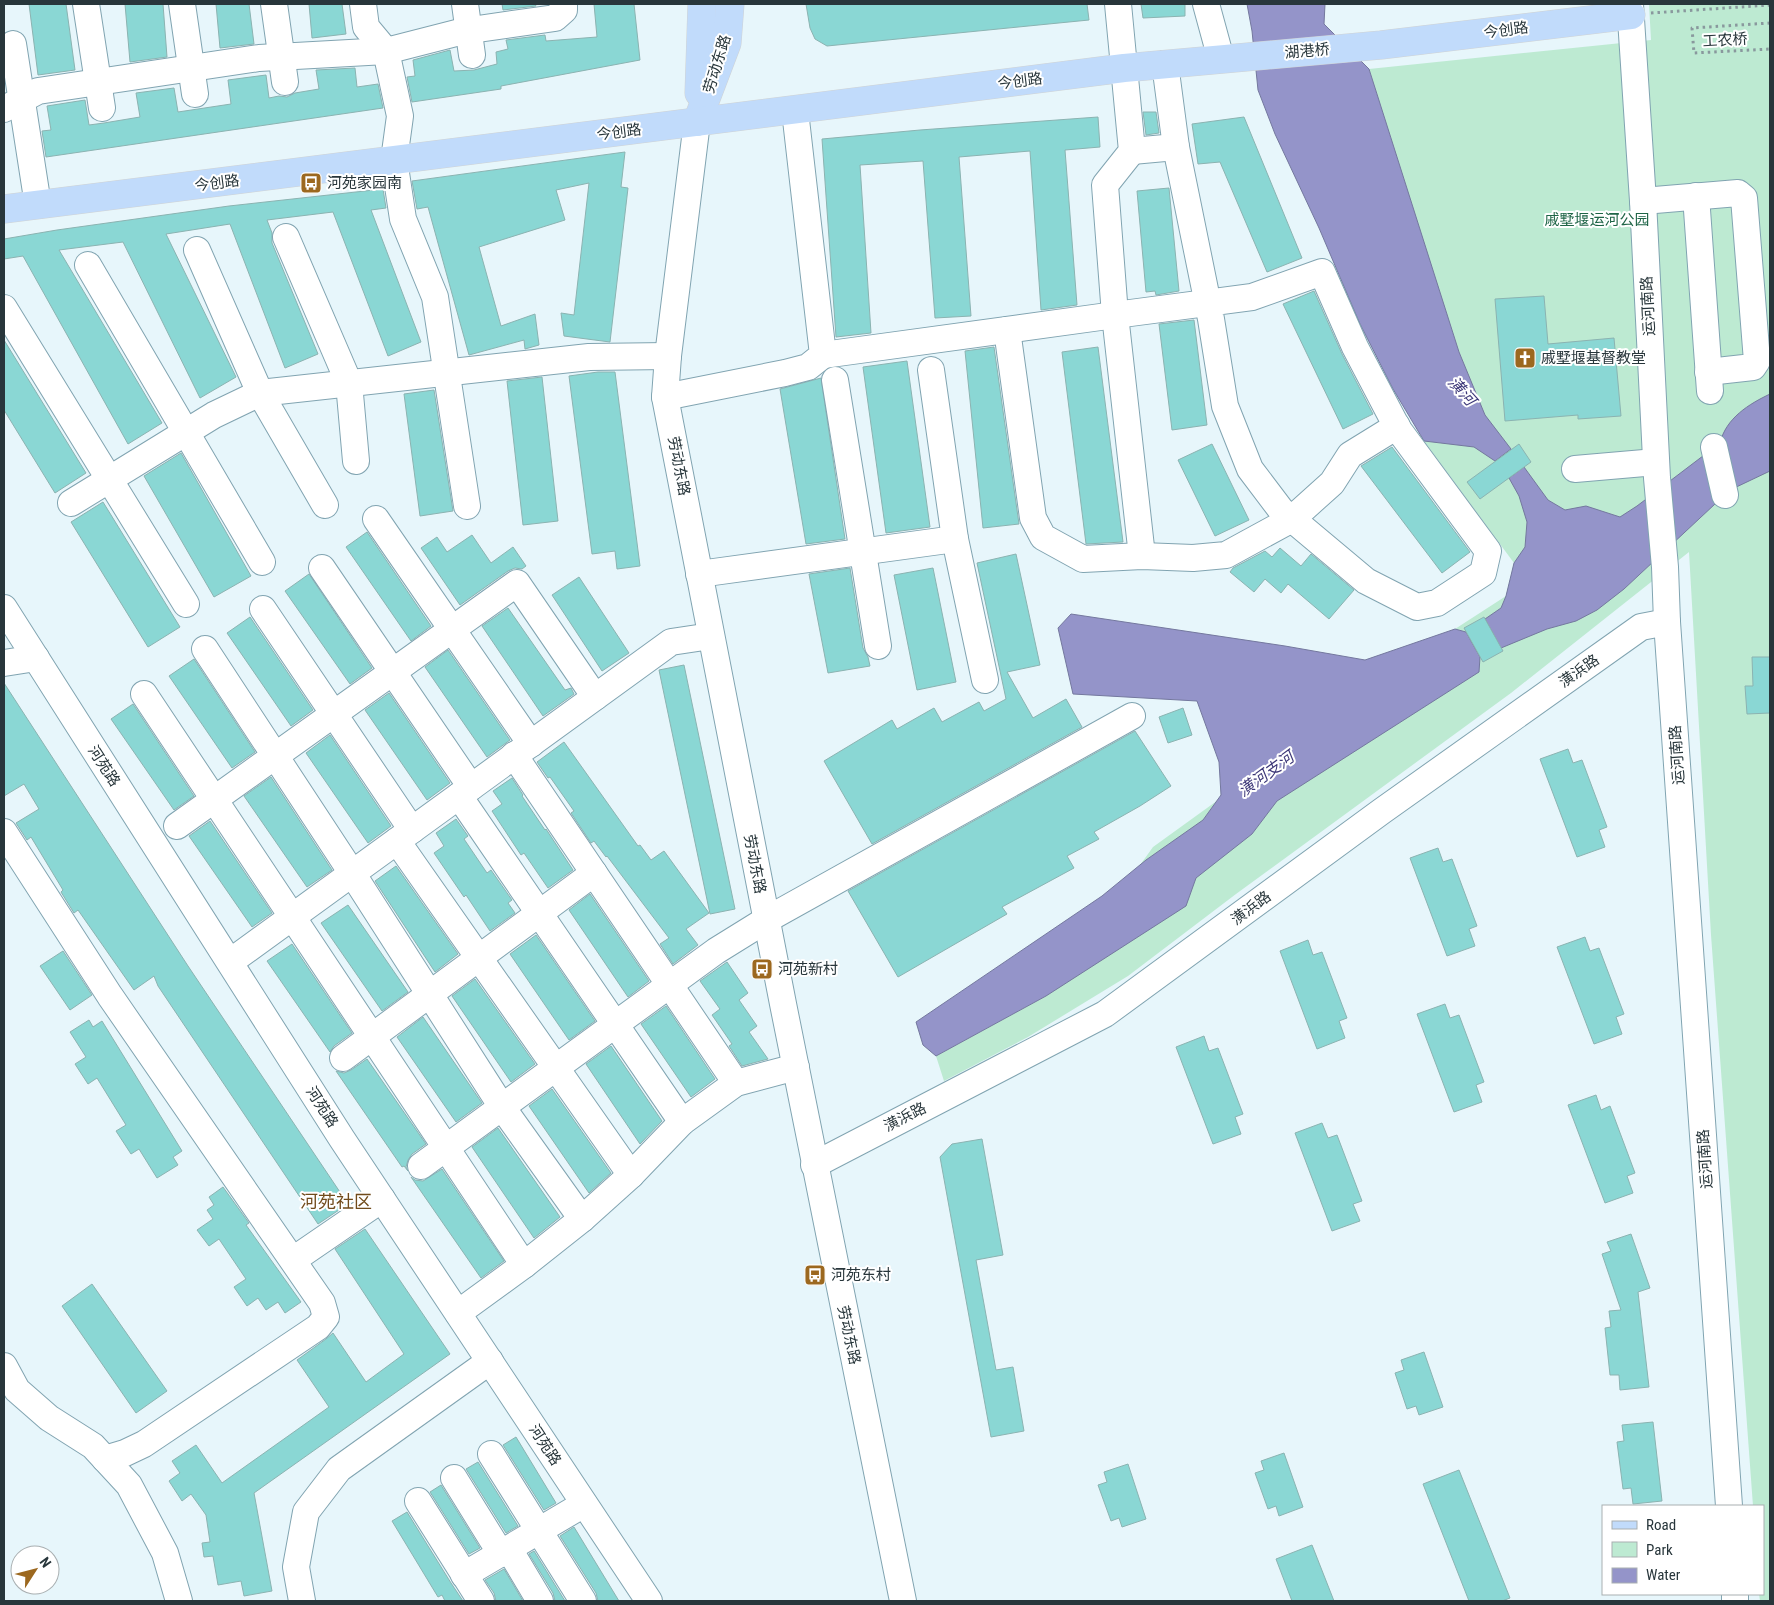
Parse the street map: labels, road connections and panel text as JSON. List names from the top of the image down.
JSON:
{
  "streets": {
    "main road": ["今创路", "湖港桥", "劳动东路"],
    "street": ["运河南路", "潢浜路", "河苑路"],
    "path": ["工农桥"]
  },
  "crossings": [
    ["今创路", "湖港桥"],
    ["今创路", "劳动东路"],
    ["今创路", "运河南路"],
    ["劳动东路", "潢浜路"],
    ["运河南路", "潢浜路"]
  ],
  "districts": ["河苑社区"],
  "water": ["潢河", "潢河支河"],
  "parks": ["戚墅堰运河公园"],
  "places": {
    "bus stop": ["河苑家园南", "河苑新村", "河苑东村"],
    "church": ["戚墅堰基督教堂"]
  },
  "legend": ["Road", "Park", "Water"],
  "north": "top right"
}
